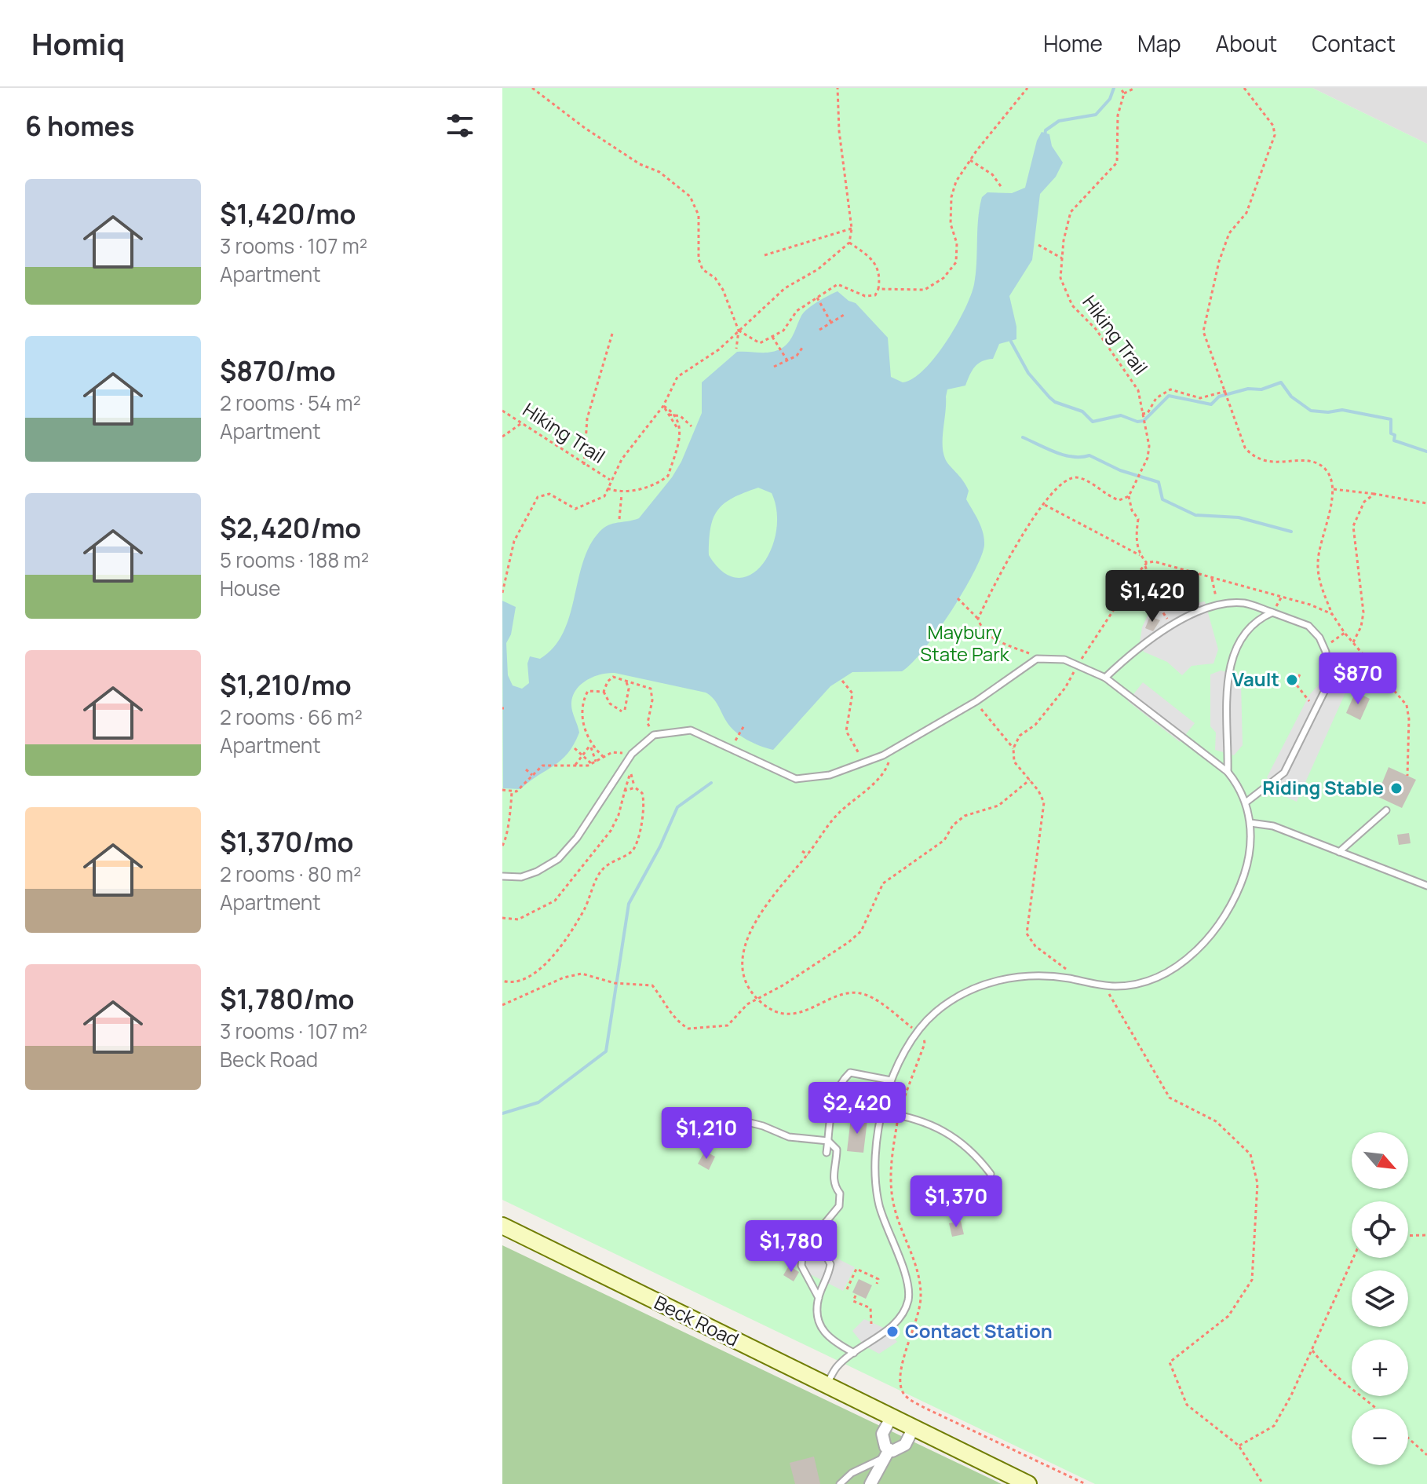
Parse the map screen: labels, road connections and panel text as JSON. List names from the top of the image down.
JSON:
{
  "streets": {
    "main road": ["Beck Road"],
    "path": ["Hiking Trail"]
  },
  "parks": ["Maybury State Park"],
  "places": ["Vault", "Riding Stable", "Contact Station"],
  "north": "bottom right",
  "page": {
    "header": "Homiq",
    "nav": [
      "Home",
      "Map",
      "About",
      "Contact"
    ],
    "heading": "6 homes",
    "list": [
      {
        "name": "$1,420/mo",
        "note": "3 rooms · 107 m² · Apartment"
      },
      {
        "name": "$870/mo",
        "note": "2 rooms · 54 m² · Apartment"
      },
      {
        "name": "$2,420/mo",
        "note": "5 rooms · 188 m² · House"
      },
      {
        "name": "$1,210/mo",
        "note": "2 rooms · 66 m² · Apartment"
      },
      {
        "name": "$1,370/mo",
        "note": "2 rooms · 80 m² · Apartment"
      },
      {
        "name": "$1,780/mo",
        "note": "3 rooms · 107 m² · Beck Road"
      }
    ],
    "price": [
      "$1,420",
      "$870",
      "$2,420",
      "$1,210",
      "$1,370",
      "$1,780"
    ],
    "map_buttons": ["+", "−"]
  }
}
